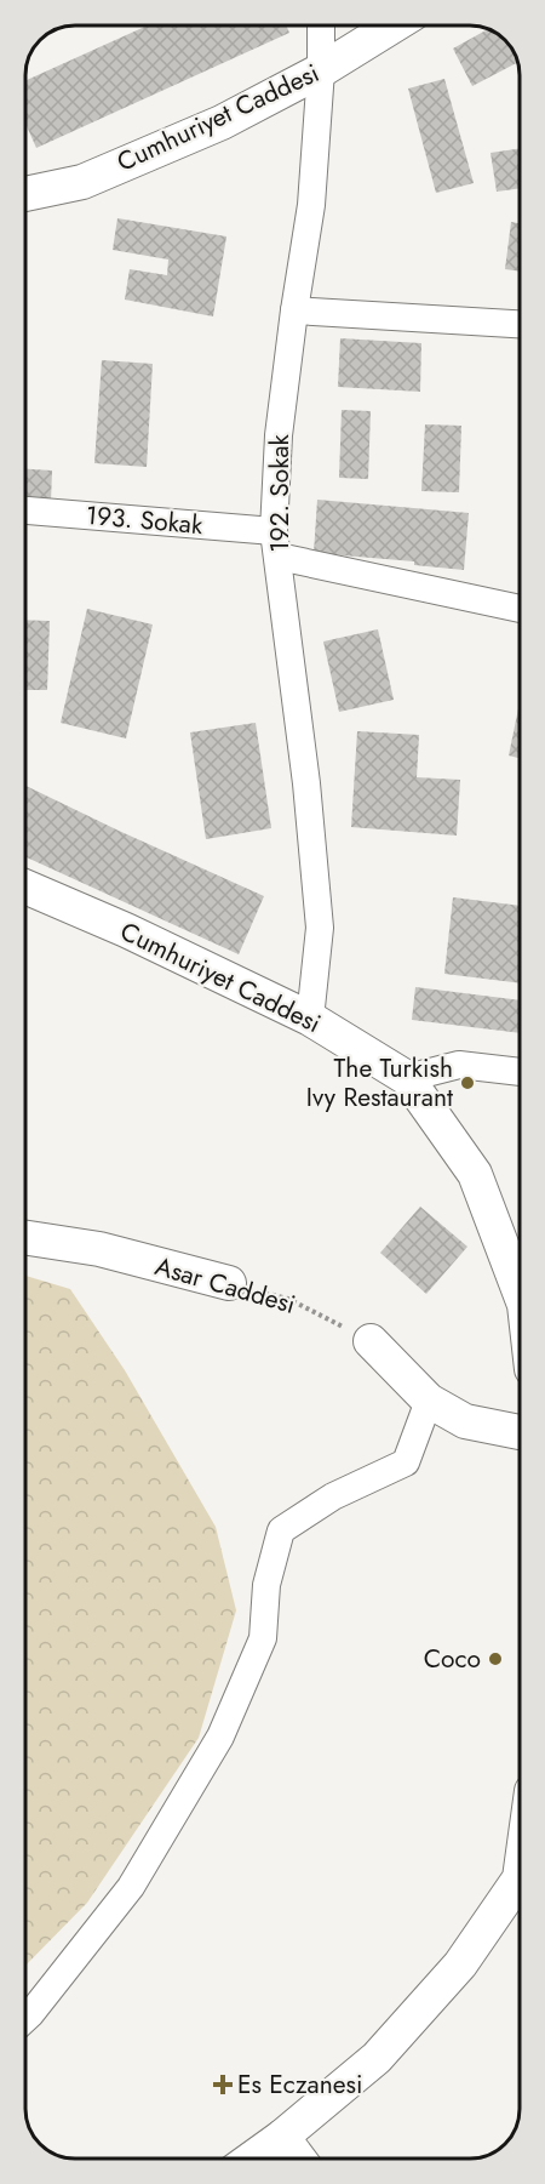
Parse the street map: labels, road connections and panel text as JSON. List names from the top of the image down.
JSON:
{
  "streets": {
    "street": [
      "Cumhuriyet Caddesi",
      "192. Sokak",
      "193. Sokak",
      "Asar Caddesi"
    ]
  },
  "crossings": [
    ["Cumhuriyet Caddesi", "192. Sokak"],
    ["192. Sokak", "193. Sokak"]
  ],
  "places": {
    "other": ["The Turkish Ivy Restaurant", "Coco"],
    "health": ["Es Eczanesi"]
  }
}
